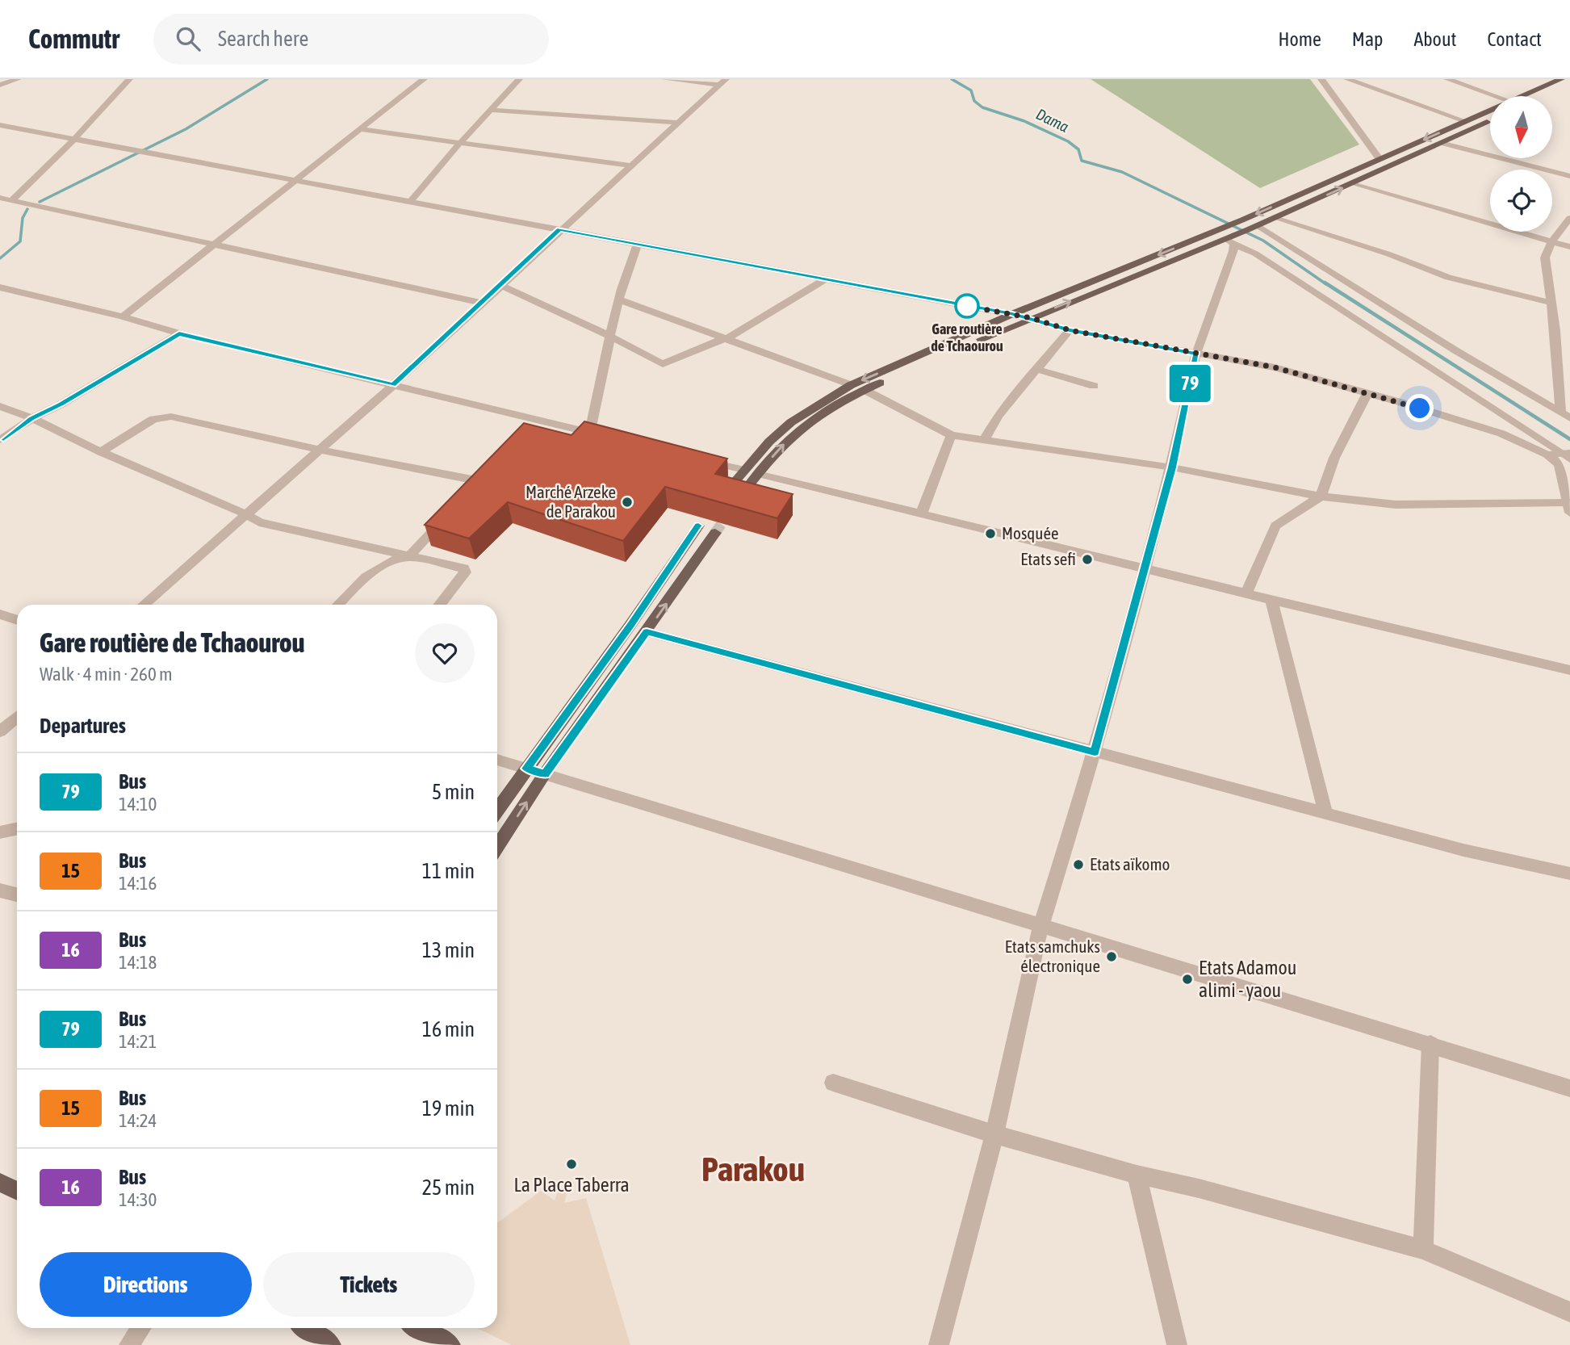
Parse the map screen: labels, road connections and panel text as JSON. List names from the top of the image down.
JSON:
{
  "districts": ["Parakou"],
  "water": ["Dama"],
  "places": [
    "Gare routière de Tchaourou",
    "Marché Arzeke de Parakou",
    "Mosquée",
    "Etats sefi",
    "Etats aïkomo",
    "Etats samchuks électronique",
    "Etats Adamou alimi - yaou",
    "La Place Taberra"
  ],
  "lines": ["bus line 79"],
  "north": "bottom",
  "page": {
    "header": "Commutr",
    "search": "Search here",
    "nav": [
      "Home",
      "Map",
      "About",
      "Contact"
    ],
    "on_map": "79",
    "heading": [
      ["Gare routière de Tchaourou", "Walk · 4 min · 260 m"],
      "Departures"
    ],
    "list": [
      {
        "mark": "79",
        "name": "Bus",
        "note": "14:10",
        "value": "5 min"
      },
      {
        "mark": "15",
        "name": "Bus",
        "note": "14:16",
        "value": "11 min"
      },
      {
        "mark": "16",
        "name": "Bus",
        "note": "14:18",
        "value": "13 min"
      },
      {
        "mark": "79",
        "name": "Bus",
        "note": "14:21",
        "value": "16 min"
      },
      {
        "mark": "15",
        "name": "Bus",
        "note": "14:24",
        "value": "19 min"
      },
      {
        "mark": "16",
        "name": "Bus",
        "note": "14:30",
        "value": "25 min"
      }
    ],
    "buttons": ["Directions", "Tickets"]
  }
}
